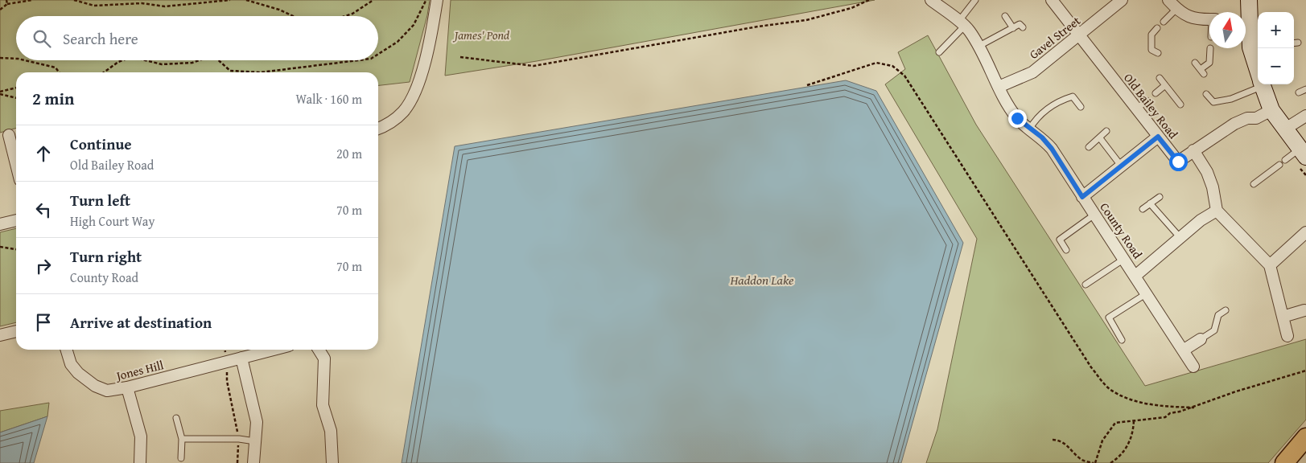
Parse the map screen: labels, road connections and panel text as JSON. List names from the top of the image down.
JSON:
{
  "streets": {
    "street": [
      "Gavel Street",
      "Old Bailey Road",
      "County Road",
      "Jones Hill"
    ]
  },
  "crossings": [
    ["Gavel Street", "Old Bailey Road"],
    ["Gavel Street", "County Road"]
  ],
  "water": ["Haddon Lake"],
  "parks": ["James' Pond"],
  "north": "top",
  "page": {
    "map_buttons": ["+", "−"],
    "search": "Search here",
    "heading": ["2 min", "Walk · 160 m"],
    "list": [
      ["Continue", "Old Bailey Road", "20 m"],
      ["Turn left", "High Court Way", "70 m"],
      ["Turn right", "County Road", "70 m"],
      "Arrive at destination"
    ]
  }
}
